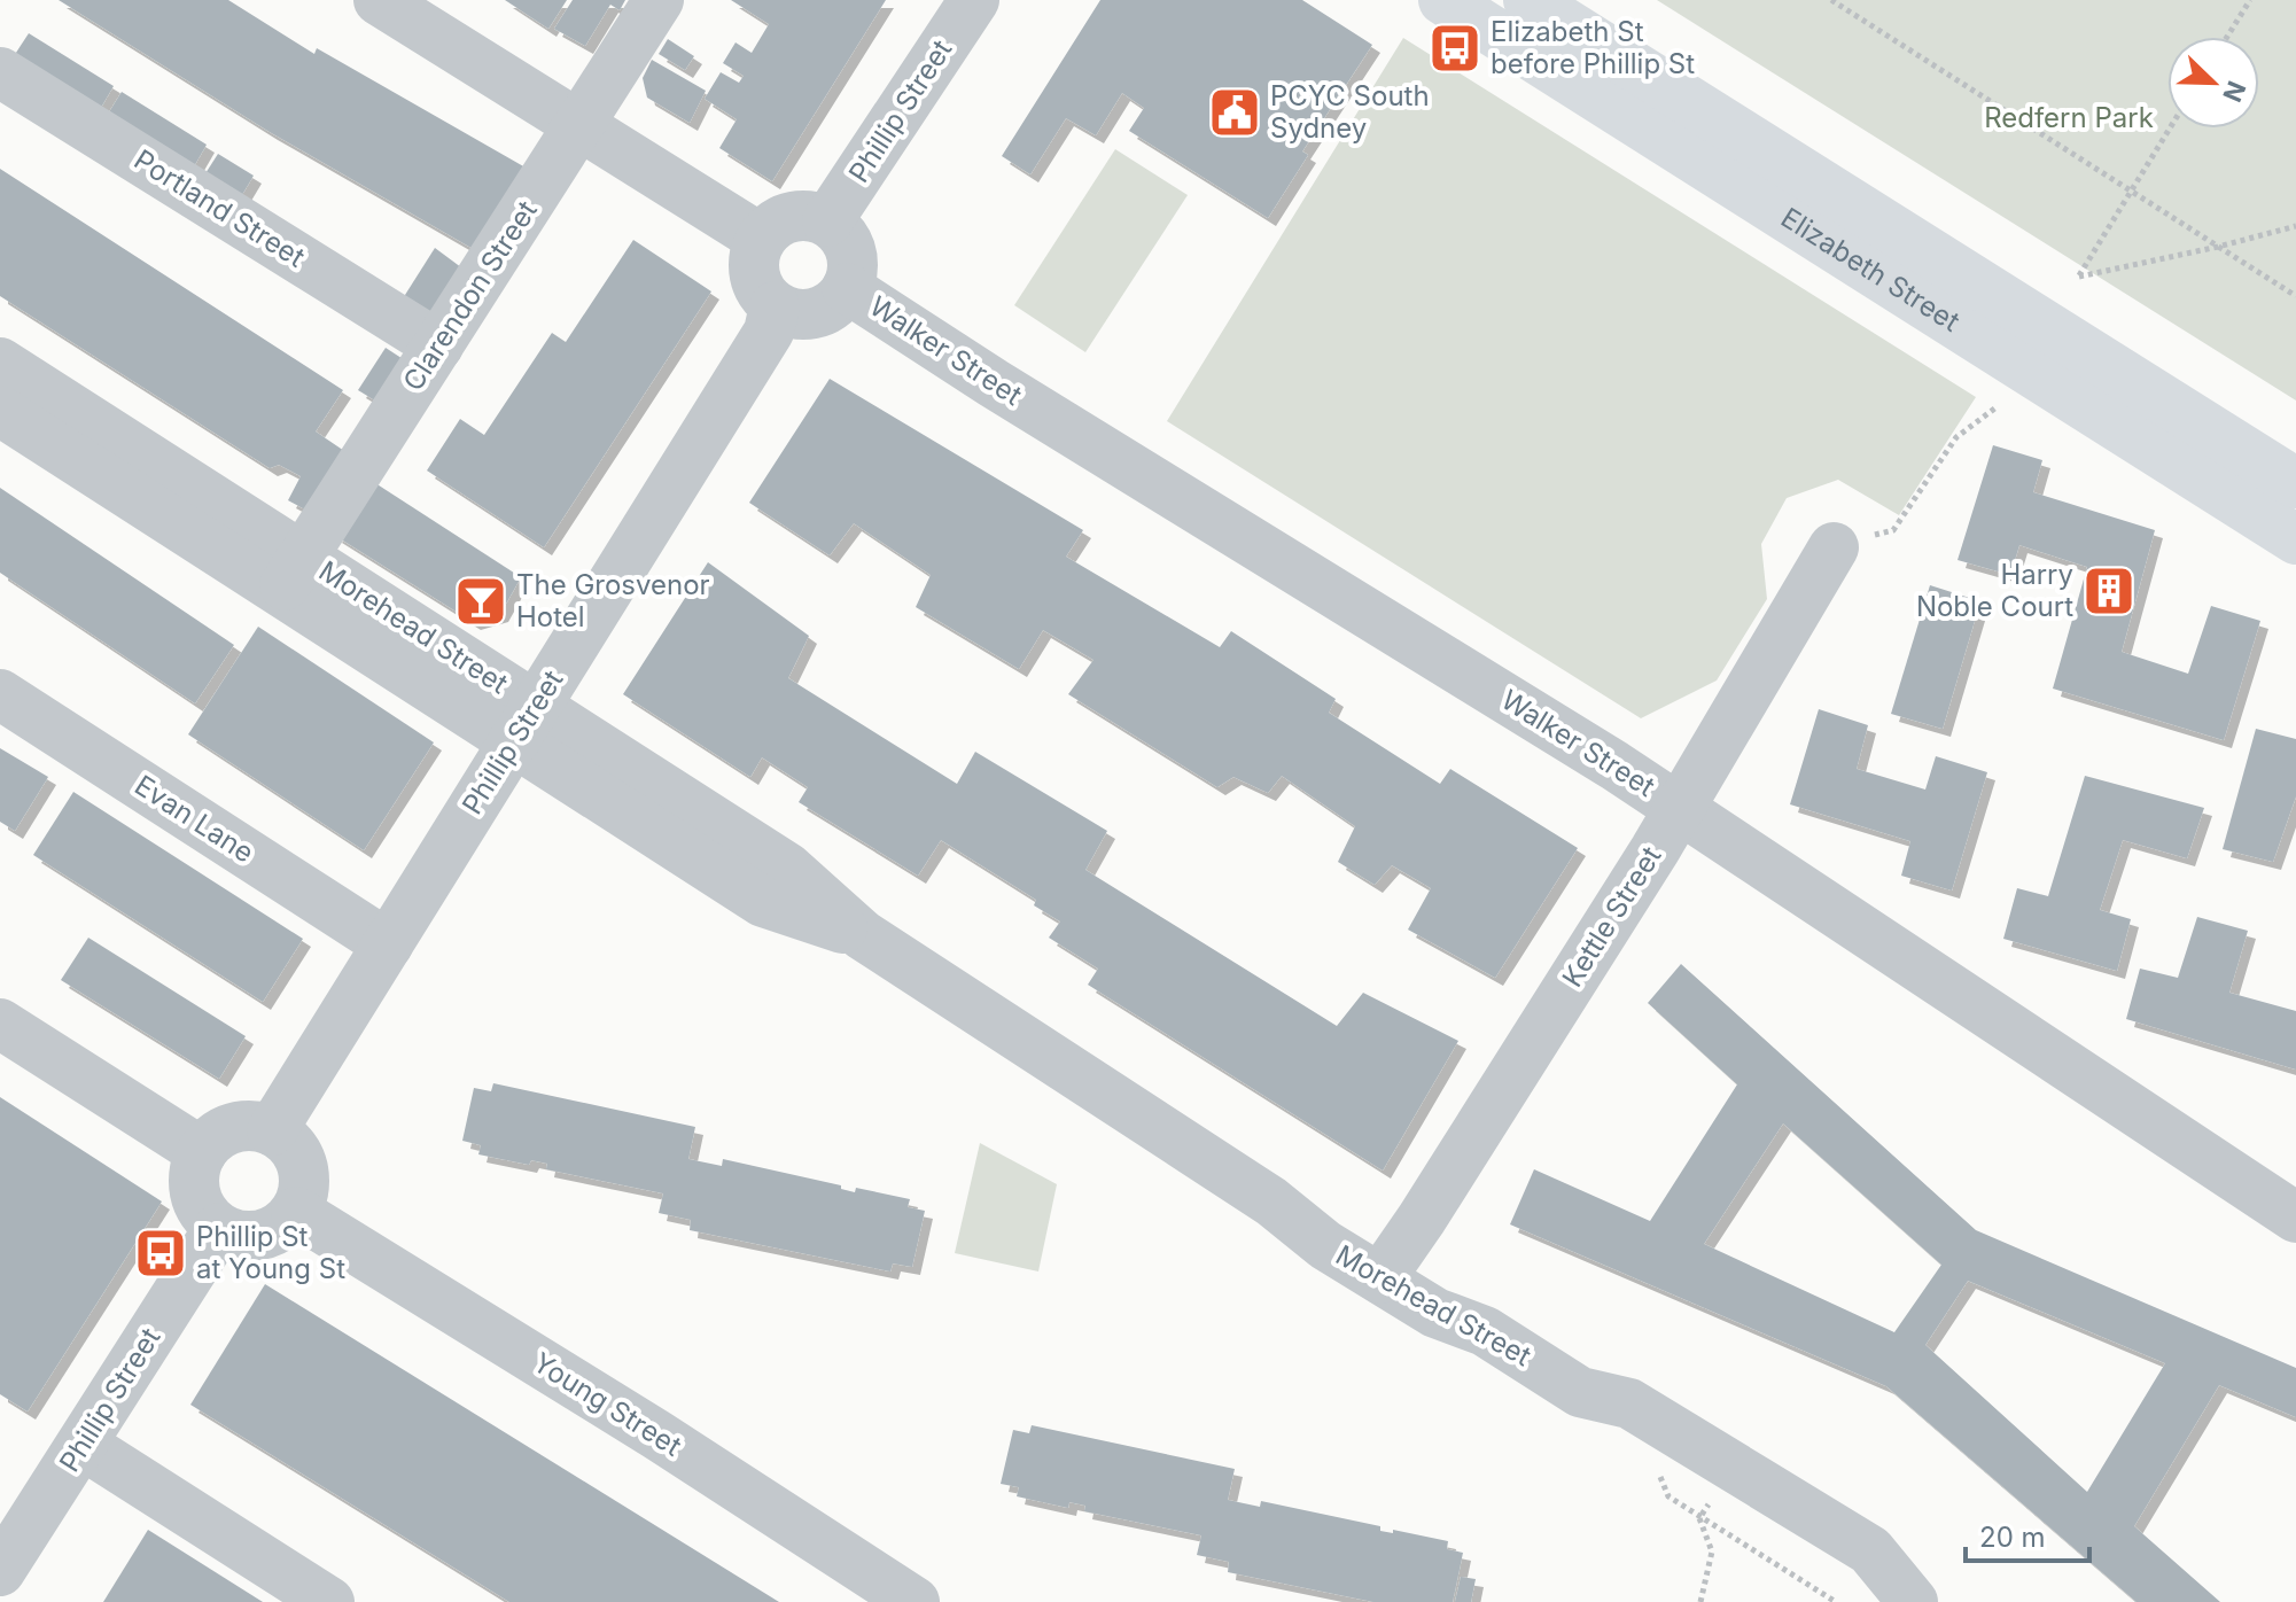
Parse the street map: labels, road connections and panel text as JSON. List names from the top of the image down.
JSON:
{
  "streets": {
    "main road": ["Elizabeth Street"],
    "street": [
      "Phillip Street",
      "Portland Street",
      "Clarendon Street",
      "Walker Street",
      "Morehead Street",
      "Evan Lane",
      "Kettle Street",
      "Young Street"
    ]
  },
  "crossings": [
    ["Phillip Street", "Walker Street"],
    ["Phillip Street", "Morehead Street"],
    ["Phillip Street", "Evan Lane"],
    ["Phillip Street", "Young Street"],
    ["Portland Street", "Clarendon Street"],
    ["Clarendon Street", "Morehead Street"],
    ["Walker Street", "Kettle Street"],
    ["Morehead Street", "Kettle Street"]
  ],
  "parks": ["Redfern Park"],
  "places": {
    "bus stop": ["Elizabeth St before Phillip St", "Phillip St at Young St"],
    "public building": ["PCYC South Sydney"],
    "building": ["Harry Noble Court"],
    "bar": ["The Grosvenor Hotel"]
  },
  "scale_bar": "20 m",
  "north": "bottom right"
}
